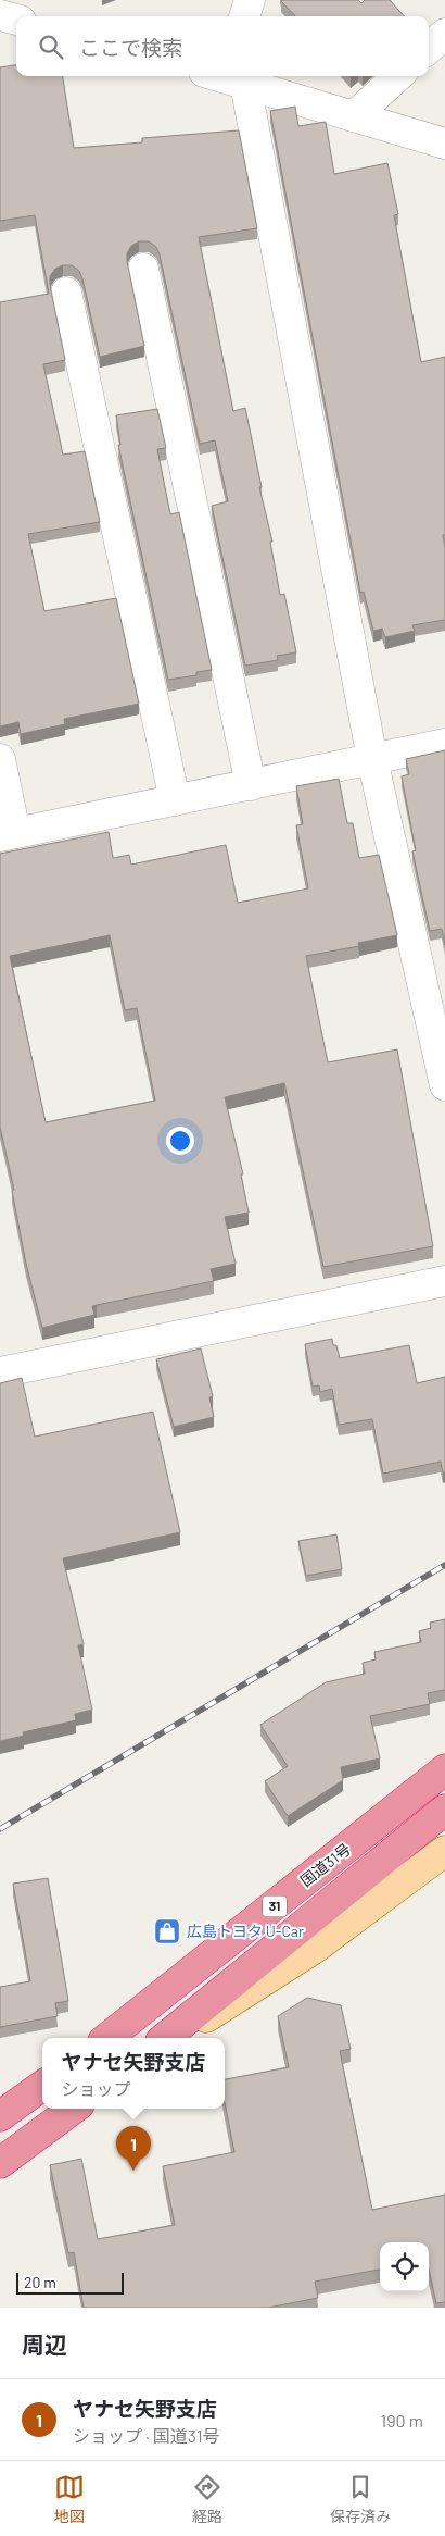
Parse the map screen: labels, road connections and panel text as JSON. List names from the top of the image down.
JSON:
{
  "streets": {
    "highway": ["国道31号", "31"]
  },
  "places": {
    "shop": ["広島トヨタ U-Car"]
  },
  "scale_bar": "20 m",
  "page": {
    "search": "ここで検索",
    "popup": ["ヤナセ矢野支店", "ショップ"],
    "pins": "1",
    "scale": "20 m",
    "heading": "周辺",
    "list": [
      {
        "mark": "1",
        "name": "ヤナセ矢野支店",
        "note": "ショップ · 国道31号",
        "value": "190 m"
      }
    ],
    "nav": ["地図", "経路", "保存済み"]
  }
}
